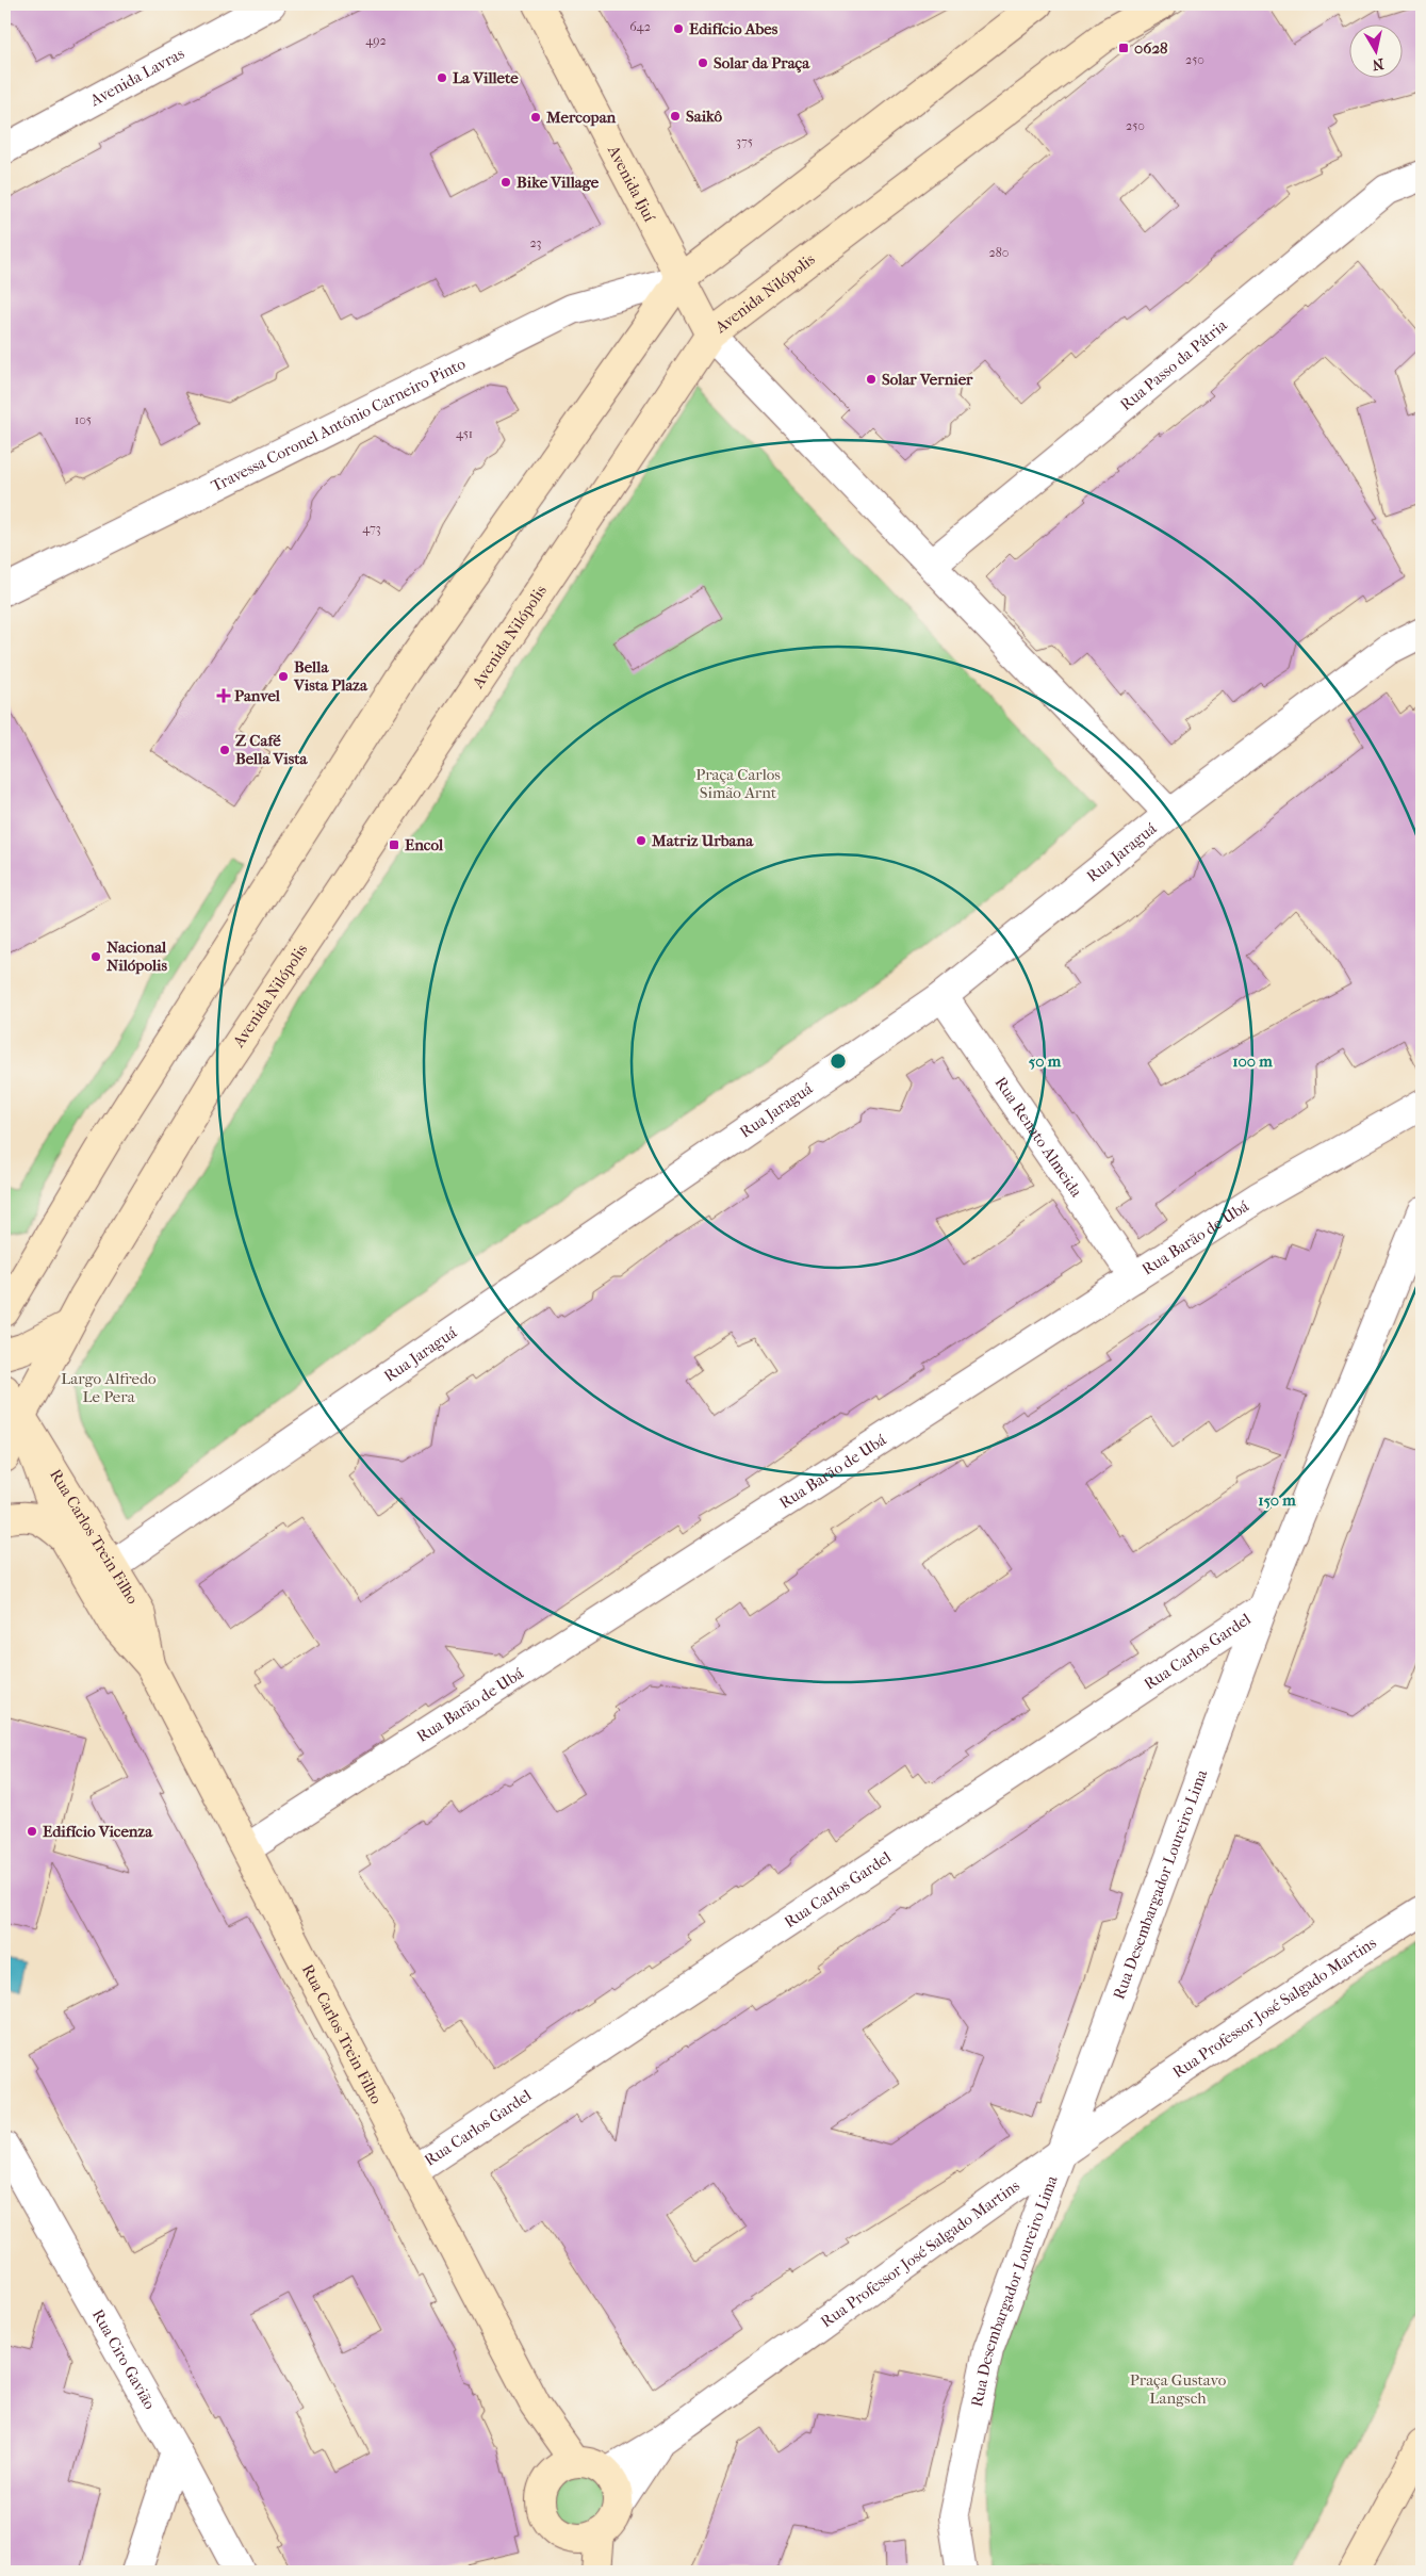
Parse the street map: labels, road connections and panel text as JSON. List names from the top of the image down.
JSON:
{
  "streets": {
    "main road": ["Avenida Ijuí", "Avenida Nilópolis", "Rua Carlos Trein Filho"],
    "street": [
      "Avenida Lavras",
      "Rua Passo da Pátria",
      "Travessa Coronel Antônio Carneiro Pinto",
      "Rua Jaraguá",
      "Rua Renato Almeida",
      "Rua Barão de Ubá",
      "Rua Carlos Gardel",
      "Rua Desembargador Loureiro Lima",
      "Rua Professor José Salgado Martins",
      "Rua Ciro Gavião"
    ]
  },
  "crossings": [
    ["Avenida Ijuí", "Avenida Nilópolis"],
    ["Avenida Ijuí", "Travessa Coronel Antônio Carneiro Pinto"],
    ["Avenida Nilópolis", "Rua Carlos Trein Filho"],
    ["Rua Jaraguá", "Rua Renato Almeida"],
    ["Rua Jaraguá", "Rua Carlos Trein Filho"],
    ["Rua Renato Almeida", "Rua Barão de Ubá"],
    ["Rua Barão de Ubá", "Rua Carlos Trein Filho"],
    ["Rua Carlos Trein Filho", "Rua Carlos Gardel"],
    ["Rua Carlos Trein Filho", "Rua Professor José Salgado Martins"],
    ["Rua Carlos Gardel", "Rua Desembargador Loureiro Lima"],
    ["Rua Desembargador Loureiro Lima", "Rua Professor José Salgado Martins"]
  ],
  "parks": ["Praça Carlos Simão Arnt", "Largo Alfredo Le Pera", "Praça Gustavo Langsch"],
  "places": {
    "other": [
      "Edifício Abes",
      "Solar da Praça",
      "La Villete",
      "Saikô",
      "Mercopan",
      "Bike Village",
      "Solar Vernier",
      "Bella Vista Plaza",
      "Z Café Bella Vista",
      "Matriz Urbana",
      "Nacional Nilópolis",
      "Edifício Vicenza"
    ],
    "transit": ["0628", "Encol"],
    "health": ["Panvel"]
  },
  "house_numbers": [
    "642",
    "492",
    "250",
    "250",
    "375",
    "23",
    "280",
    "105",
    "451",
    "473"
  ],
  "north": "bottom",
  "rings": ["50 m", "100 m", "150 m"]
}
